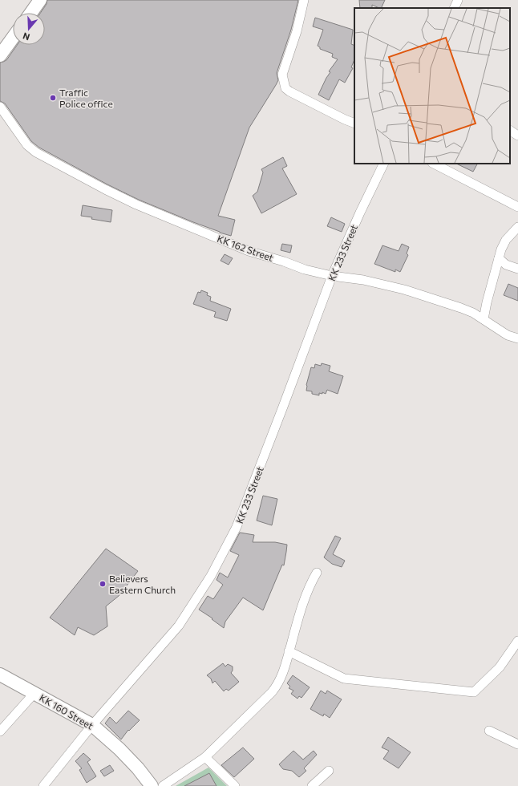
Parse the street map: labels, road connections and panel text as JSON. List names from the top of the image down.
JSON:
{
  "streets": {
    "main road": ["KK 160 Street"],
    "street": ["KK 162 Street", "KK 233 Street"]
  },
  "crossings": [
    ["KK 162 Street", "KK 233 Street"],
    ["KK 233 Street", "KK 160 Street"]
  ],
  "places": ["Traffic Police office", "Believers Eastern Church"],
  "north": "bottom"
}
